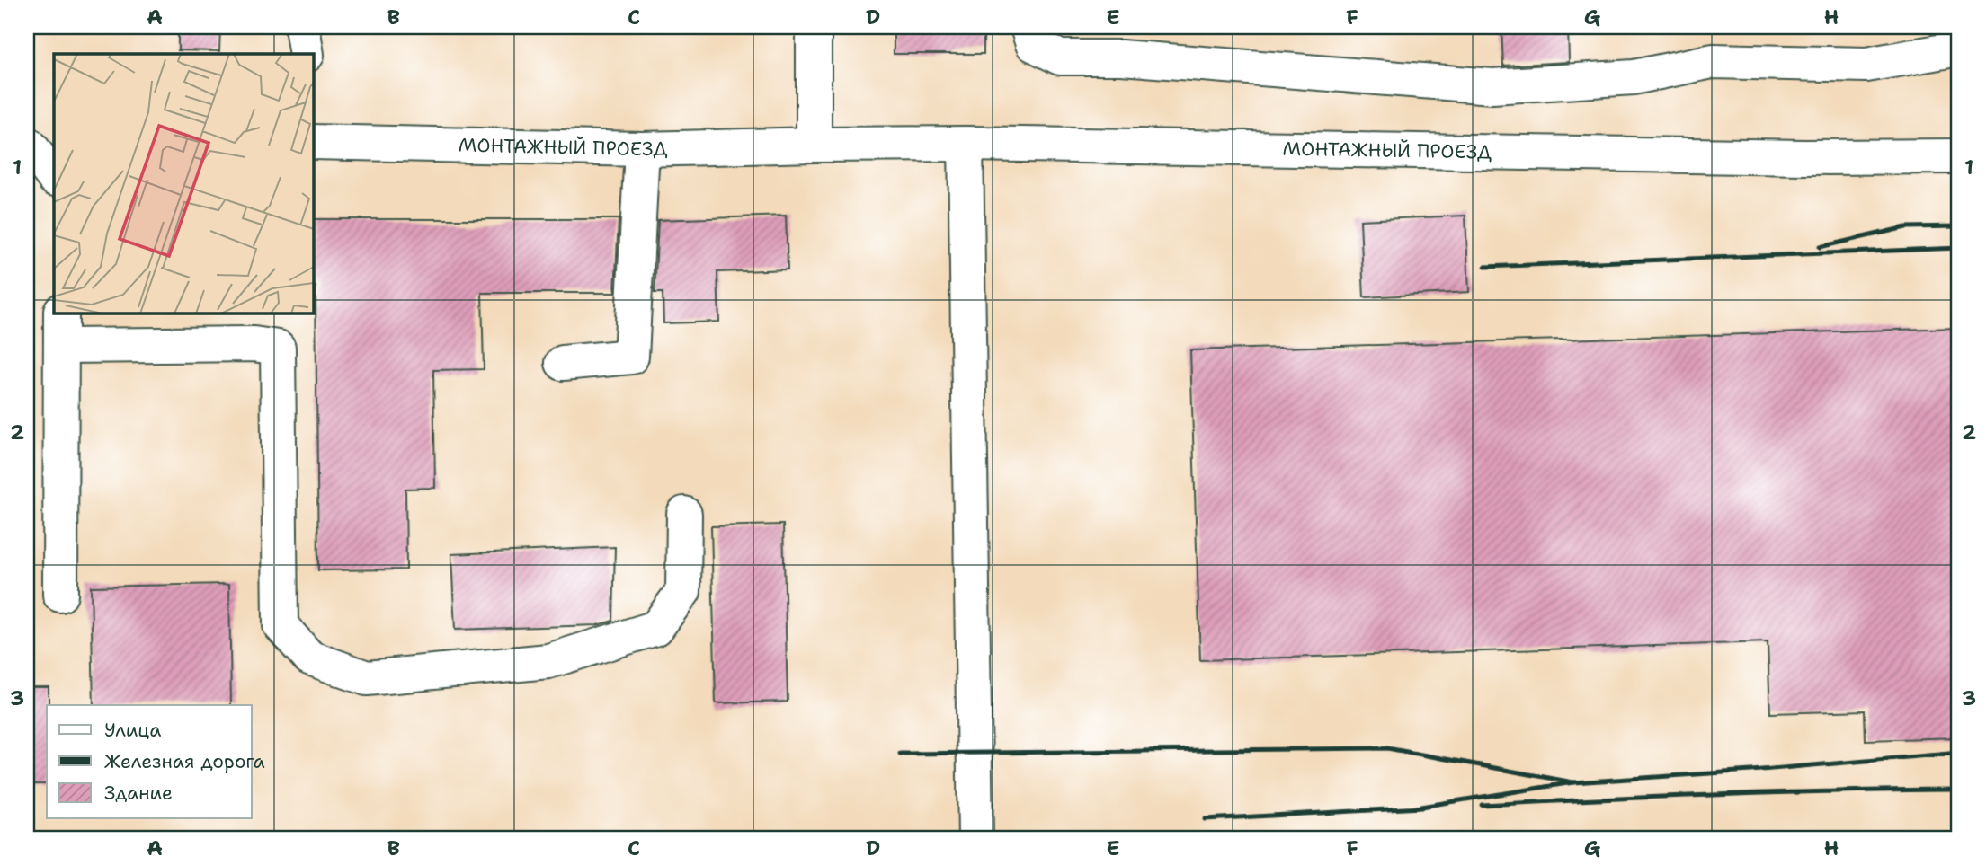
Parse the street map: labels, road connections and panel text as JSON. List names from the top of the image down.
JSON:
{
  "streets": {
    "street": ["МОНТАЖНЫЙ ПРОЕЗД"]
  },
  "legend": ["Улица", "Железная дорога", "Здание"],
  "grid": {
    "columns": [
      "A",
      "B",
      "C",
      "D",
      "E",
      "F",
      "G",
      "H"
    ],
    "rows": ["1", "2", "3"]
  }
}
